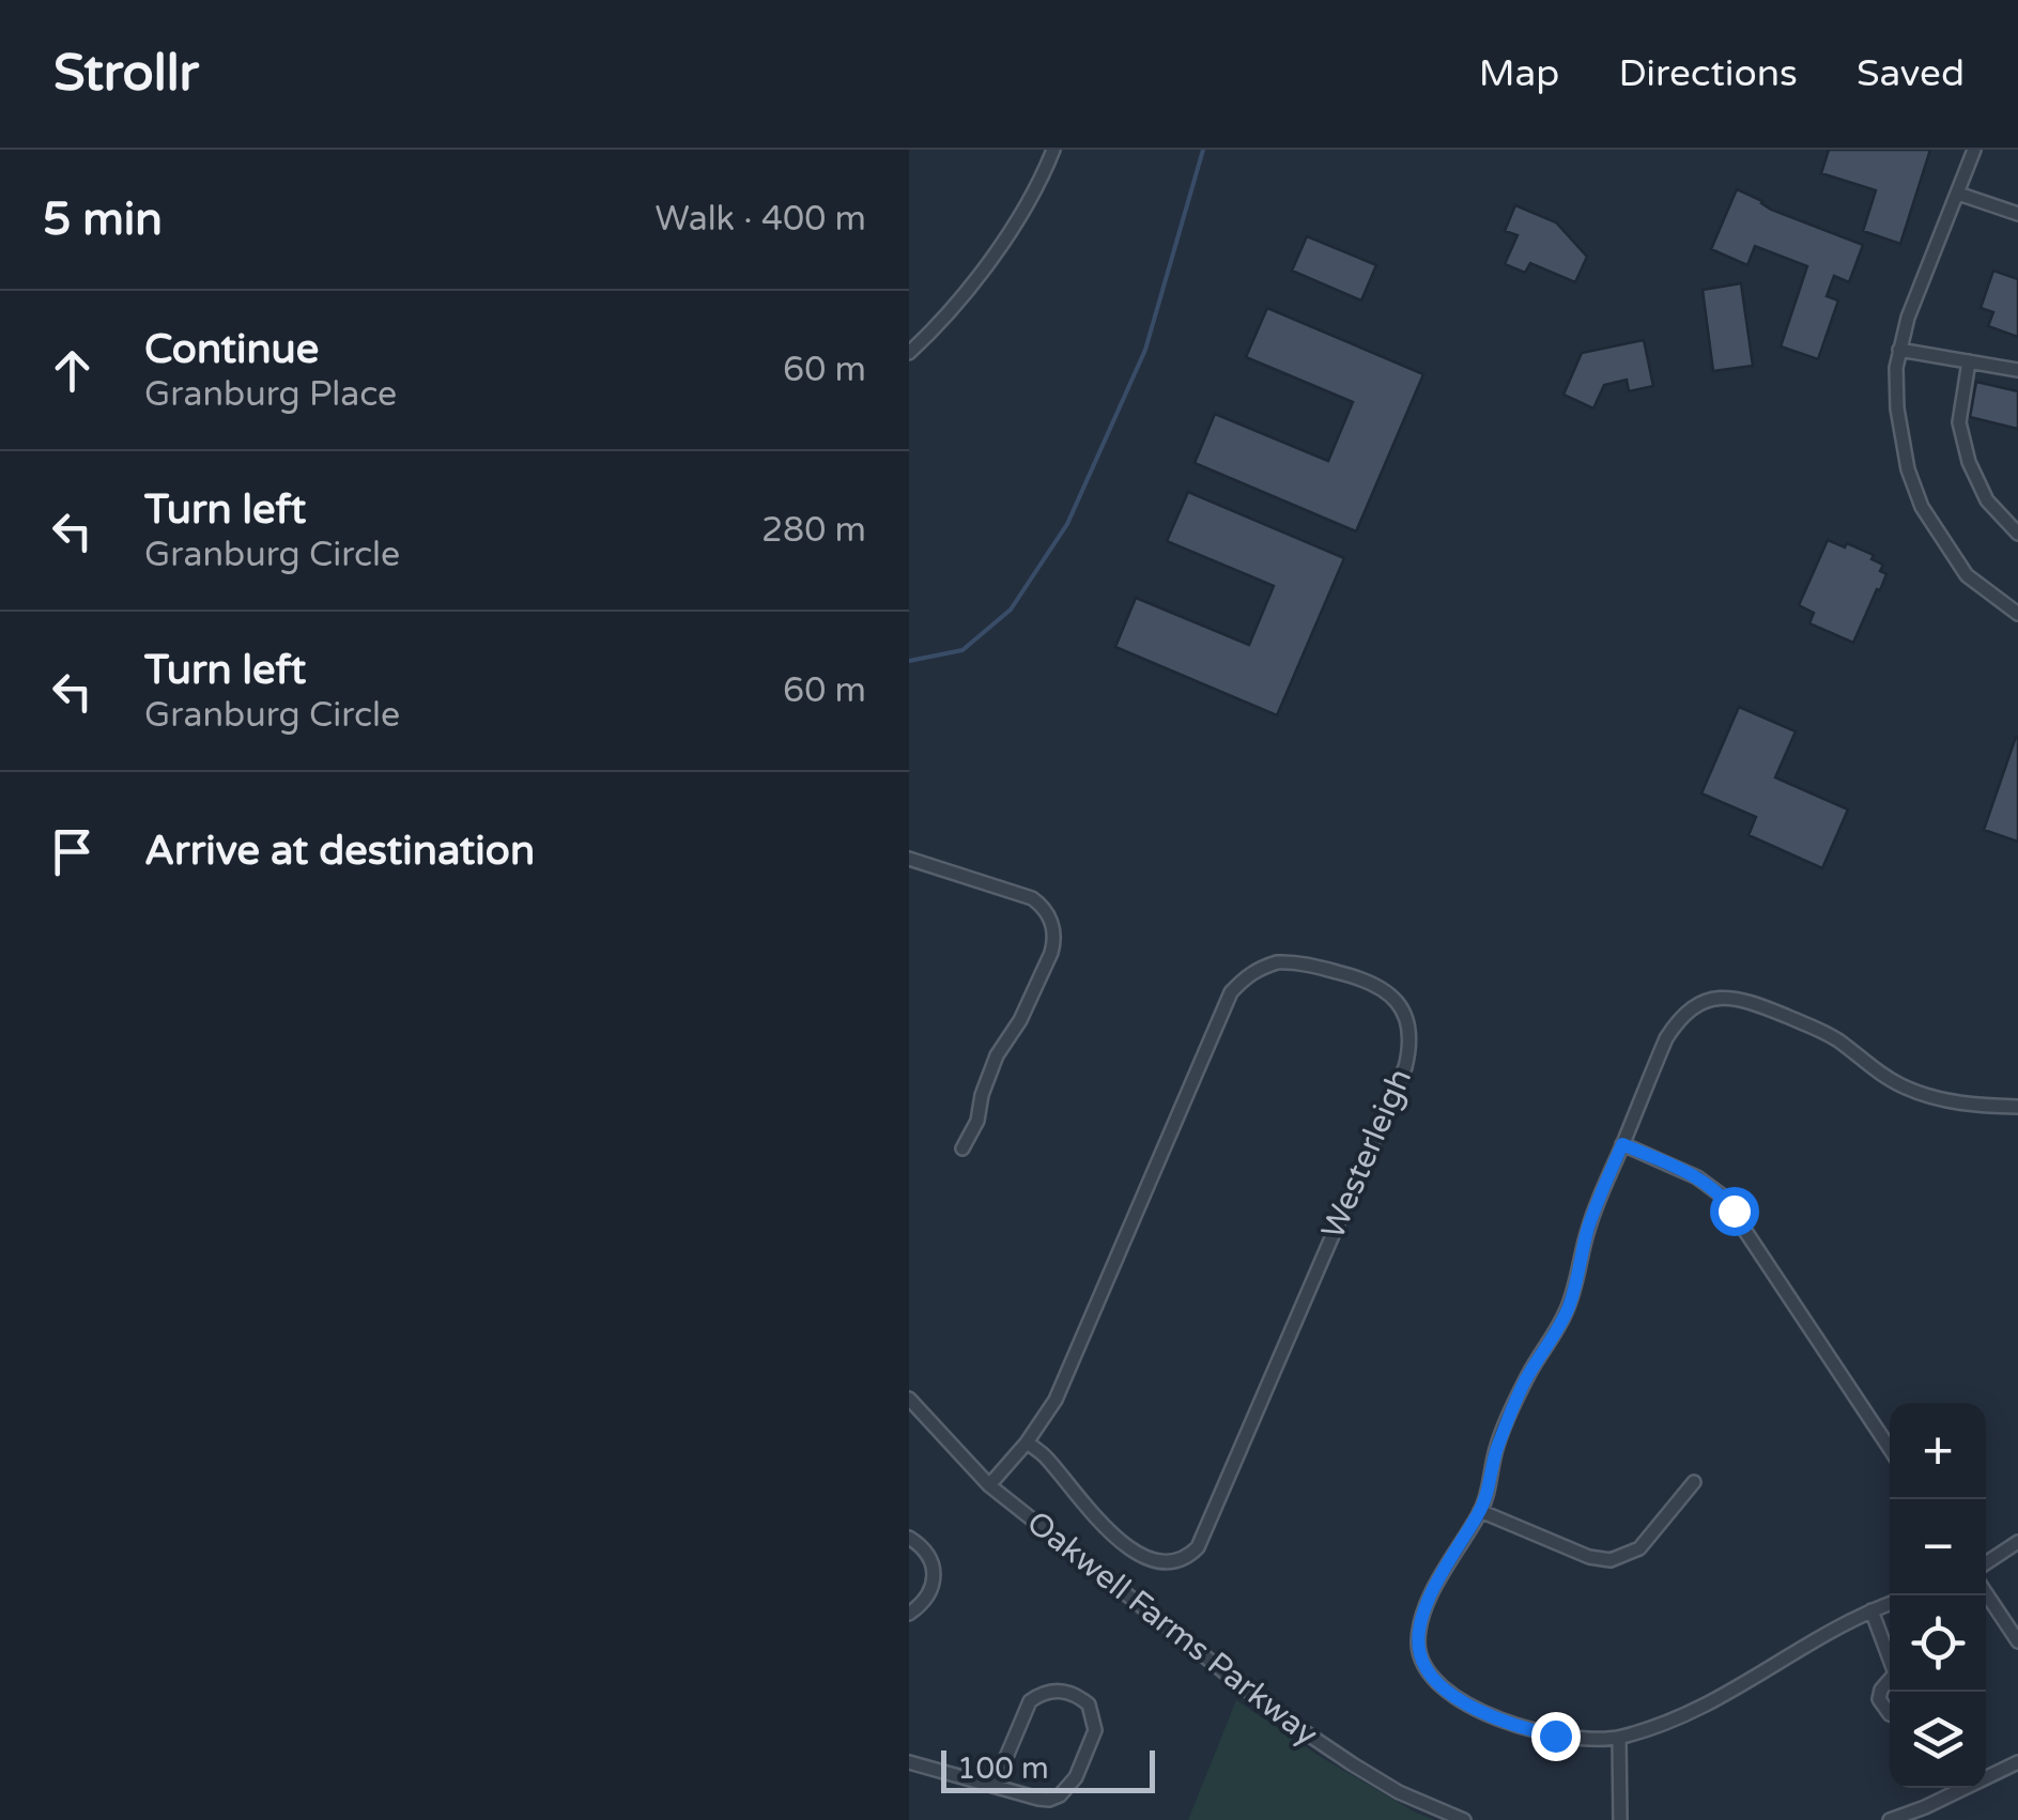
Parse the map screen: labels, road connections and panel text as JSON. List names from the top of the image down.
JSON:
{
  "streets": {
    "street": ["Westerleigh", "Oakwell Farms Parkway"]
  },
  "crossings": [
    ["Westerleigh", "Oakwell Farms Parkway"]
  ],
  "scale_bar": "100 m",
  "page": {
    "header": "Strollr",
    "nav": ["Map", "Directions", "Saved"],
    "heading": ["5 min", "Walk · 400 m"],
    "list": [
      ["Continue", "Granburg Place", "60 m"],
      ["Turn left", "Granburg Circle", "280 m"],
      ["Turn left", "Granburg Circle", "60 m"],
      "Arrive at destination"
    ],
    "map_buttons": ["+", "−"],
    "scale": "100 m"
  }
}
